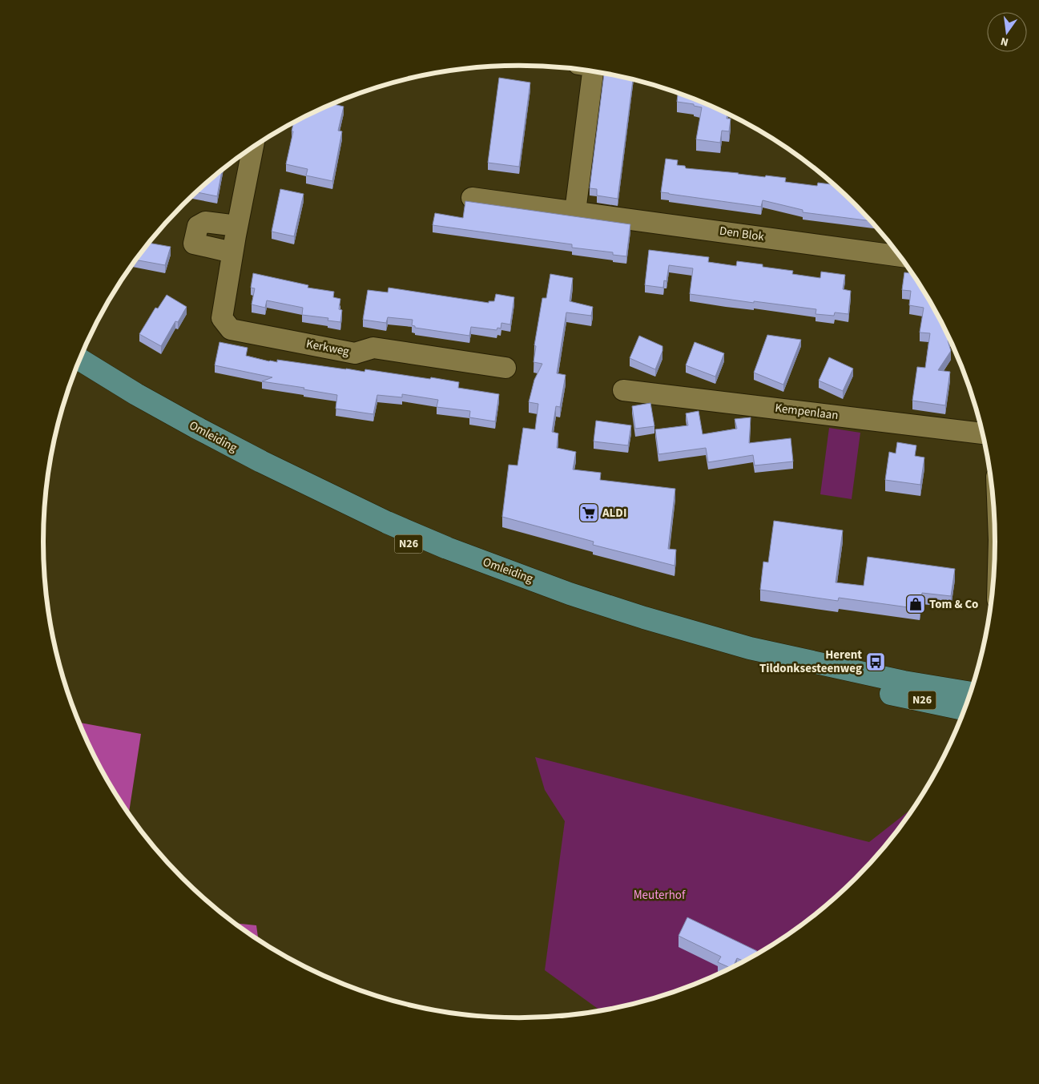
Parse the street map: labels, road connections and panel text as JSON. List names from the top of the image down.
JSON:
{
  "streets": {
    "main road": ["Omleiding", "N26"],
    "street": ["Den Blok", "Kerkweg", "Kempenlaan"]
  },
  "parks": ["Meuterhof"],
  "places": {
    "supermarket": ["ALDI"],
    "shop": ["Tom & Co"],
    "bus stop": ["Herent Tildonksesteenweg"]
  },
  "north": "bottom"
}
